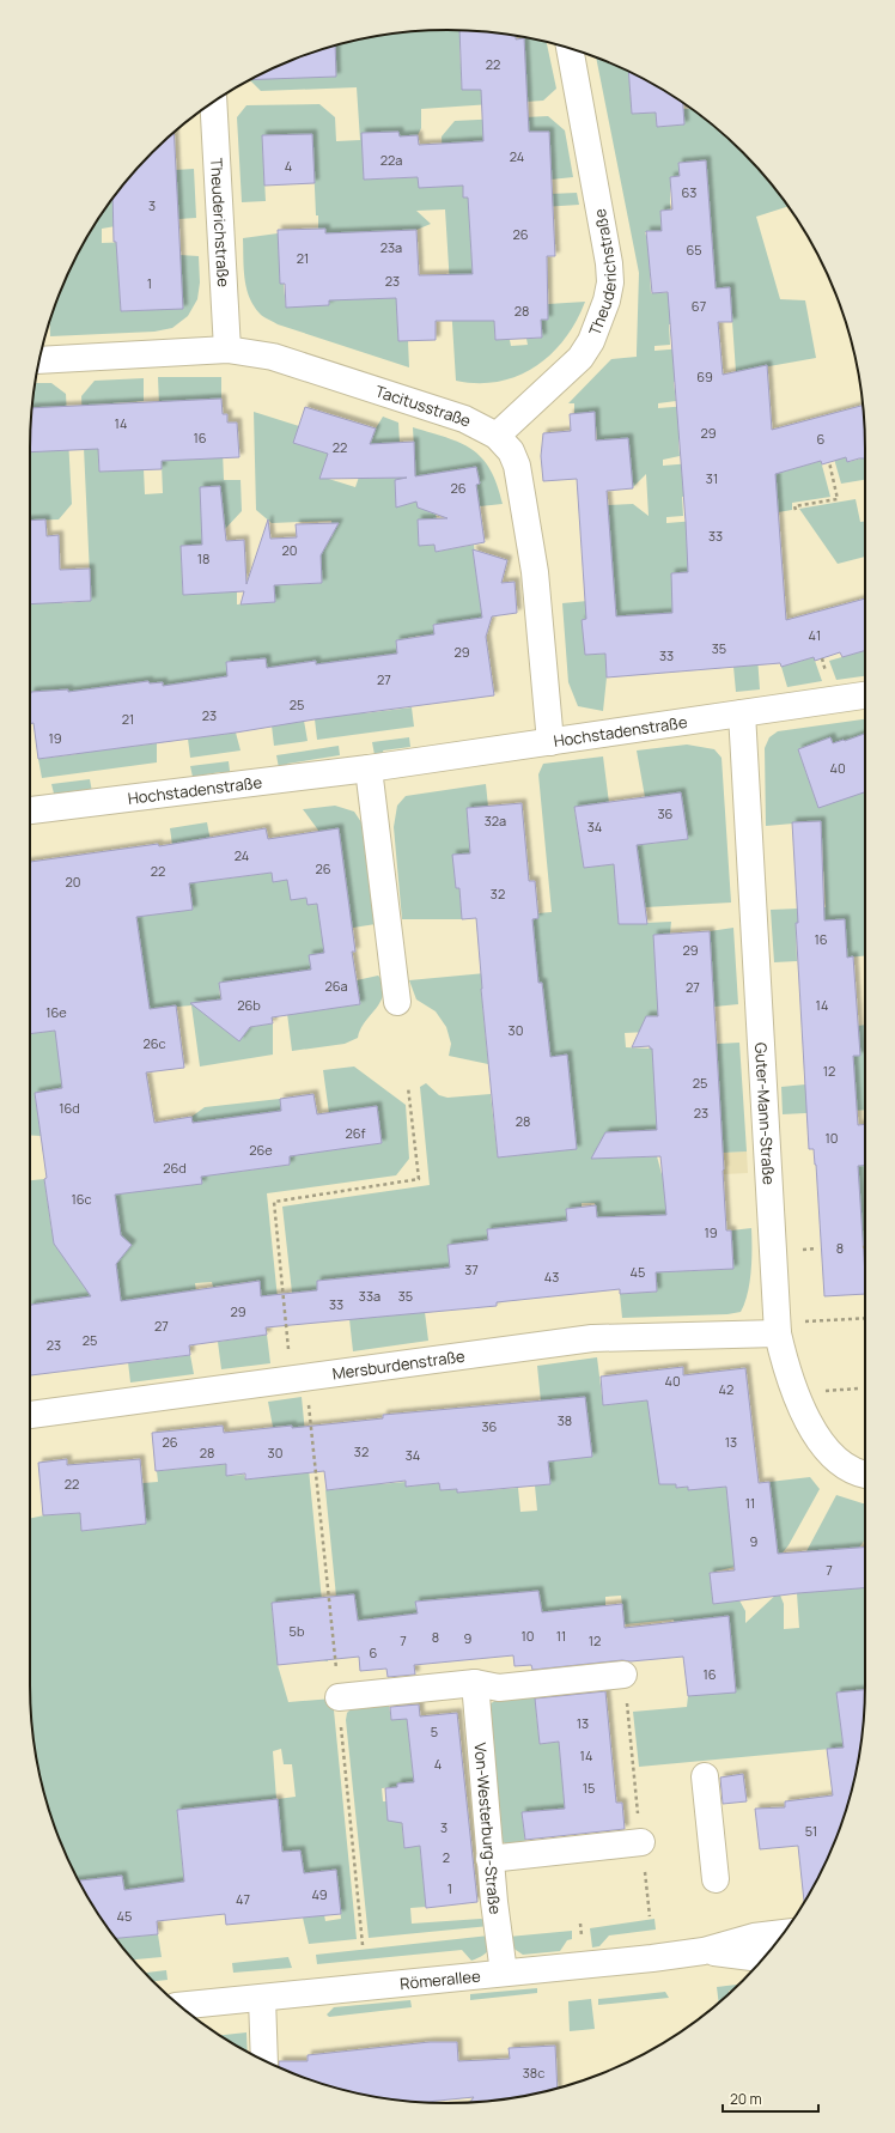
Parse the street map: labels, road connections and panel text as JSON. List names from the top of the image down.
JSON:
{
  "streets": {
    "street": [
      "Theuderichstraße",
      "Tacitusstraße",
      "Hochstadenstraße",
      "Guter-Mann-Straße",
      "Mersburdenstraße",
      "Von-Westerburg-Straße",
      "Römerallee"
    ]
  },
  "crossings": [
    ["Theuderichstraße", "Tacitusstraße"],
    ["Tacitusstraße", "Hochstadenstraße"],
    ["Hochstadenstraße", "Guter-Mann-Straße"],
    ["Guter-Mann-Straße", "Mersburdenstraße"],
    ["Von-Westerburg-Straße", "Römerallee"]
  ],
  "house_numbers": [
    "22",
    "24",
    "22a",
    "4",
    "63",
    "3",
    "26",
    "23a",
    "65",
    "21",
    "23",
    "1",
    "67",
    "28",
    "69",
    "14",
    "29",
    "16",
    "6",
    "22",
    "31",
    "26",
    "33",
    "20",
    "18",
    "41",
    "35",
    "29",
    "33",
    "27",
    "25",
    "23",
    "21",
    "19",
    "40",
    "36",
    "32a",
    "34",
    "24",
    "26",
    "22",
    "20",
    "32",
    "16",
    "29",
    "26a",
    "27",
    "26b",
    "14",
    "16e",
    "30",
    "26c",
    "12",
    "25",
    "16d",
    "23",
    "28",
    "26f",
    "10",
    "26e",
    "26d",
    "16c",
    "19",
    "8",
    "37",
    "45",
    "43",
    "33a",
    "35",
    "33",
    "29",
    "27",
    "25",
    "23",
    "40",
    "42",
    "38",
    "36",
    "26",
    "13",
    "32",
    "28",
    "30",
    "34",
    "22",
    "11",
    "9",
    "7",
    "5b",
    "10",
    "11",
    "8",
    "9",
    "7",
    "12",
    "6",
    "16",
    "13",
    "5",
    "14",
    "4",
    "15",
    "3",
    "51",
    "2",
    "1",
    "49",
    "47",
    "45",
    "38c"
  ],
  "scale_bar": "20 m"
}
